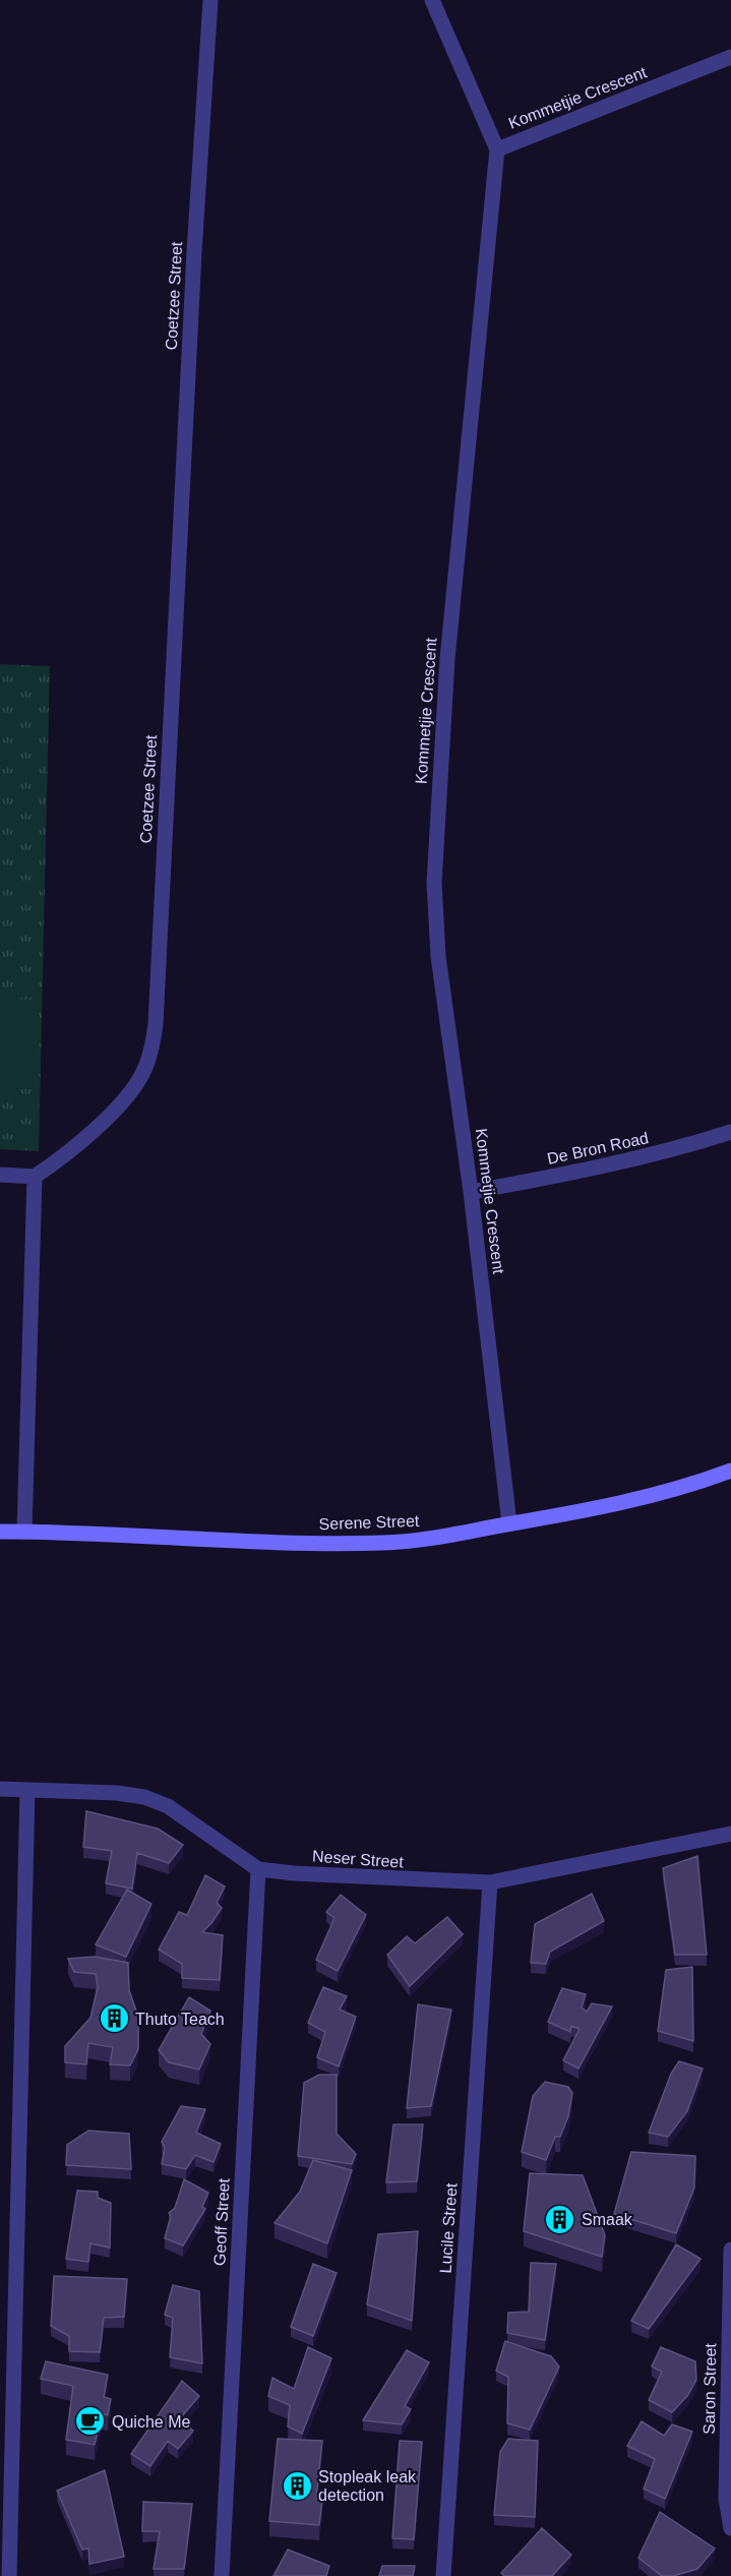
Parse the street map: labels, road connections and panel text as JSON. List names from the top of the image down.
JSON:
{
  "streets": {
    "street": [
      "Kommetjie Crescent",
      "Coetzee Street",
      "De Bron Road",
      "Serene Street",
      "Neser Street",
      "Geoff Street",
      "Lucile Street",
      "Saron Street"
    ]
  },
  "crossings": [
    ["Kommetjie Crescent", "De Bron Road"],
    ["Kommetjie Crescent", "Serene Street"],
    ["Neser Street", "Geoff Street"],
    ["Neser Street", "Lucile Street"]
  ],
  "places": {
    "building": ["Thuto Teach", "Smaak", "Stopleak leak detection"],
    "cafe": ["Quiche Me"]
  }
}
